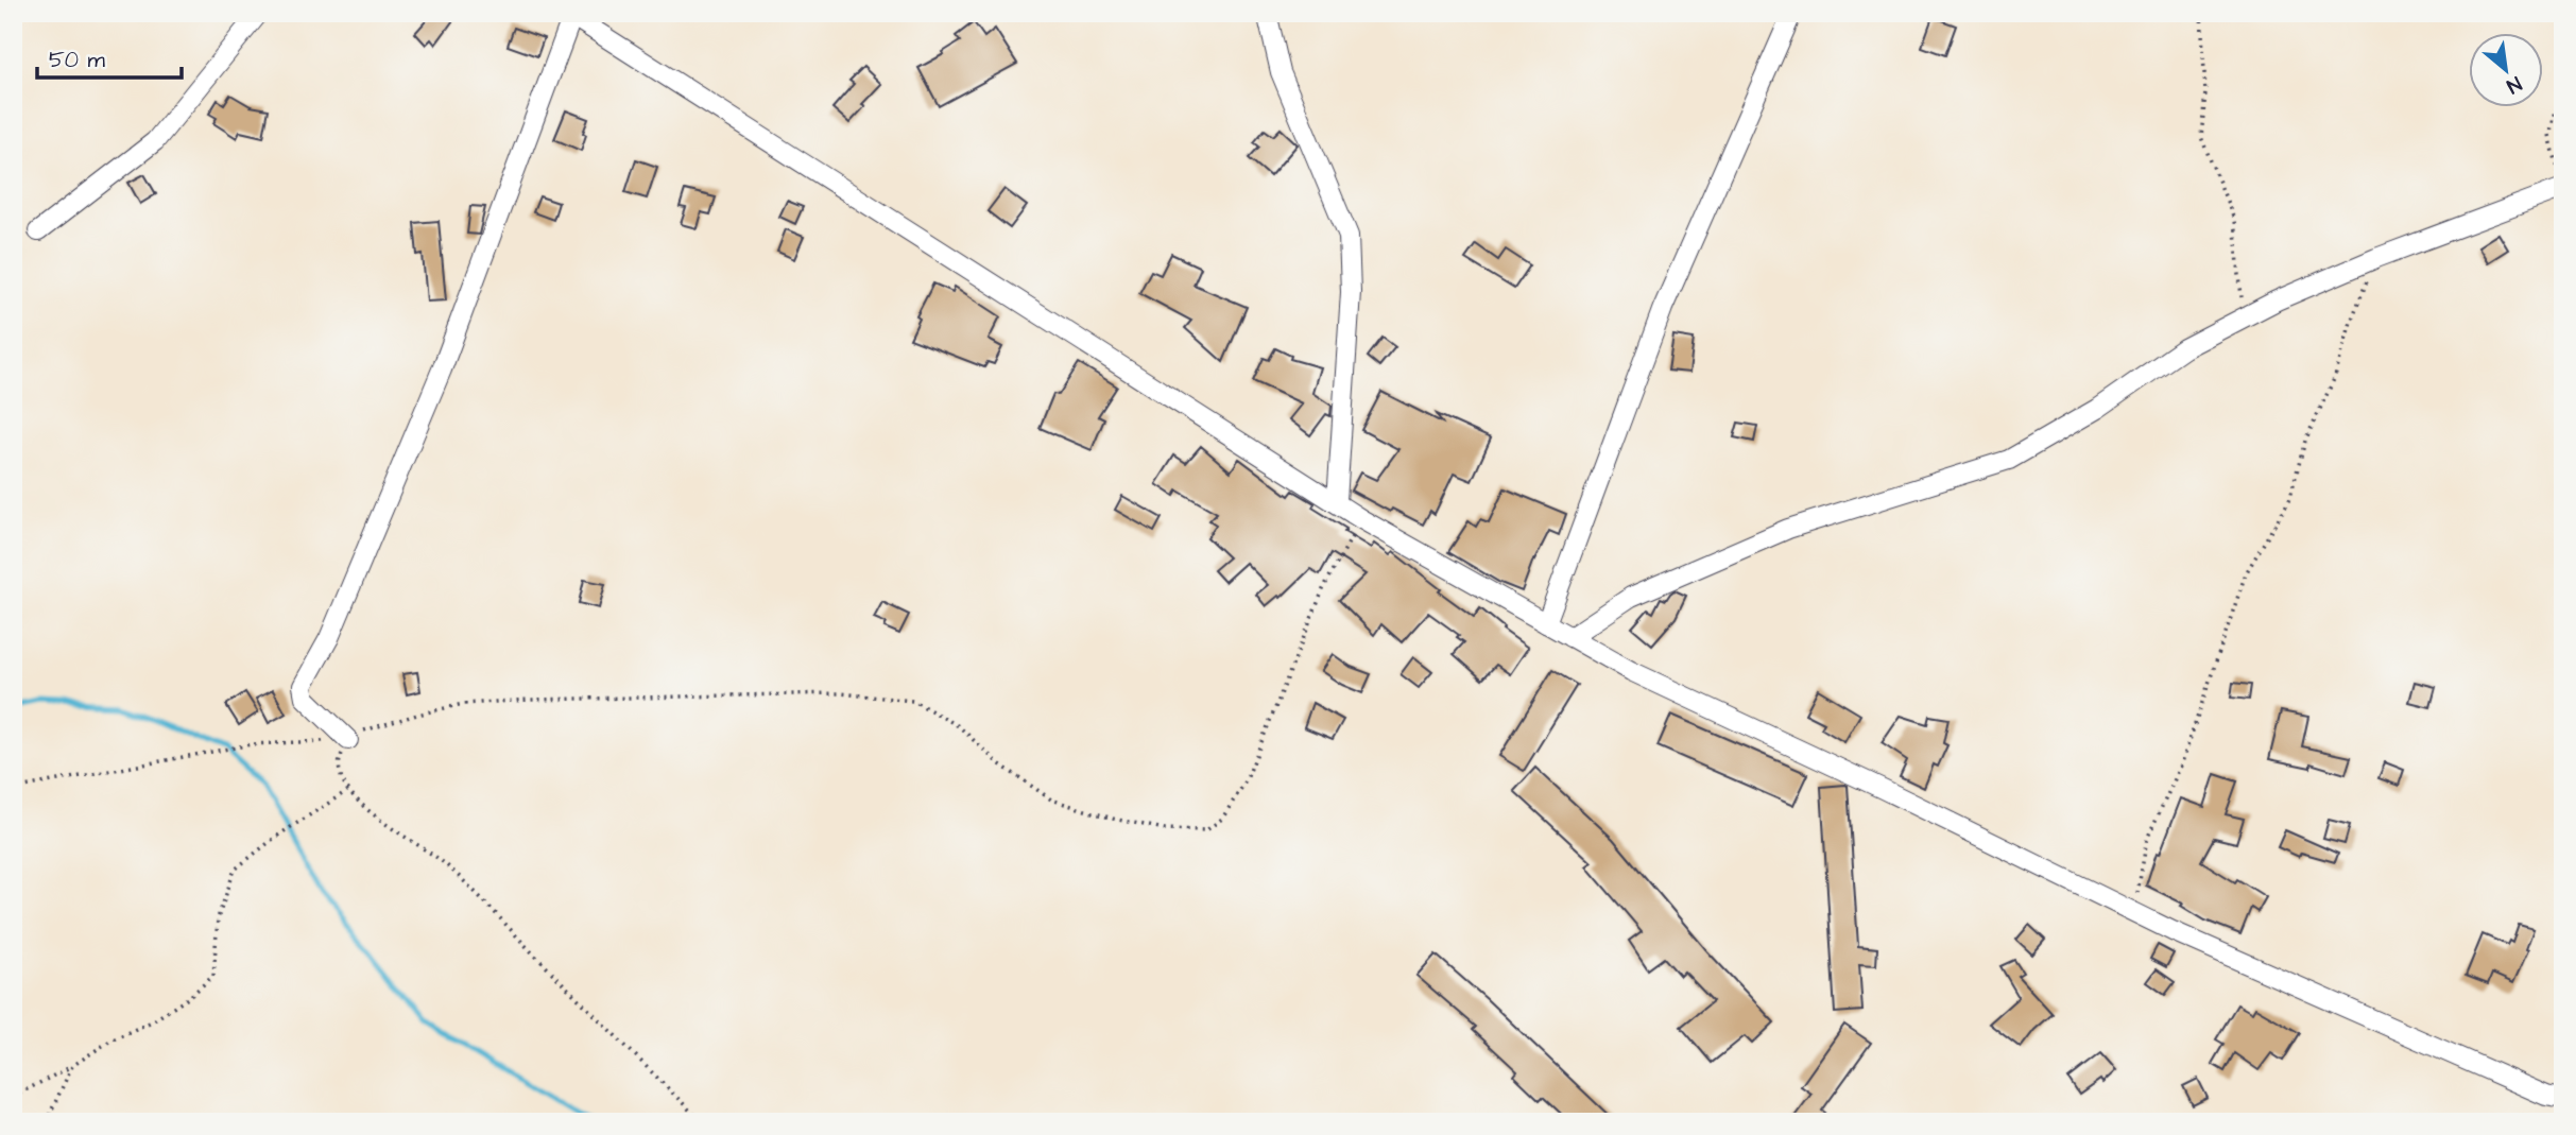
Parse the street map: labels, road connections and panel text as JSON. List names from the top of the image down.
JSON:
{
  "scale_bar": "50 m",
  "north": "bottom right"
}
